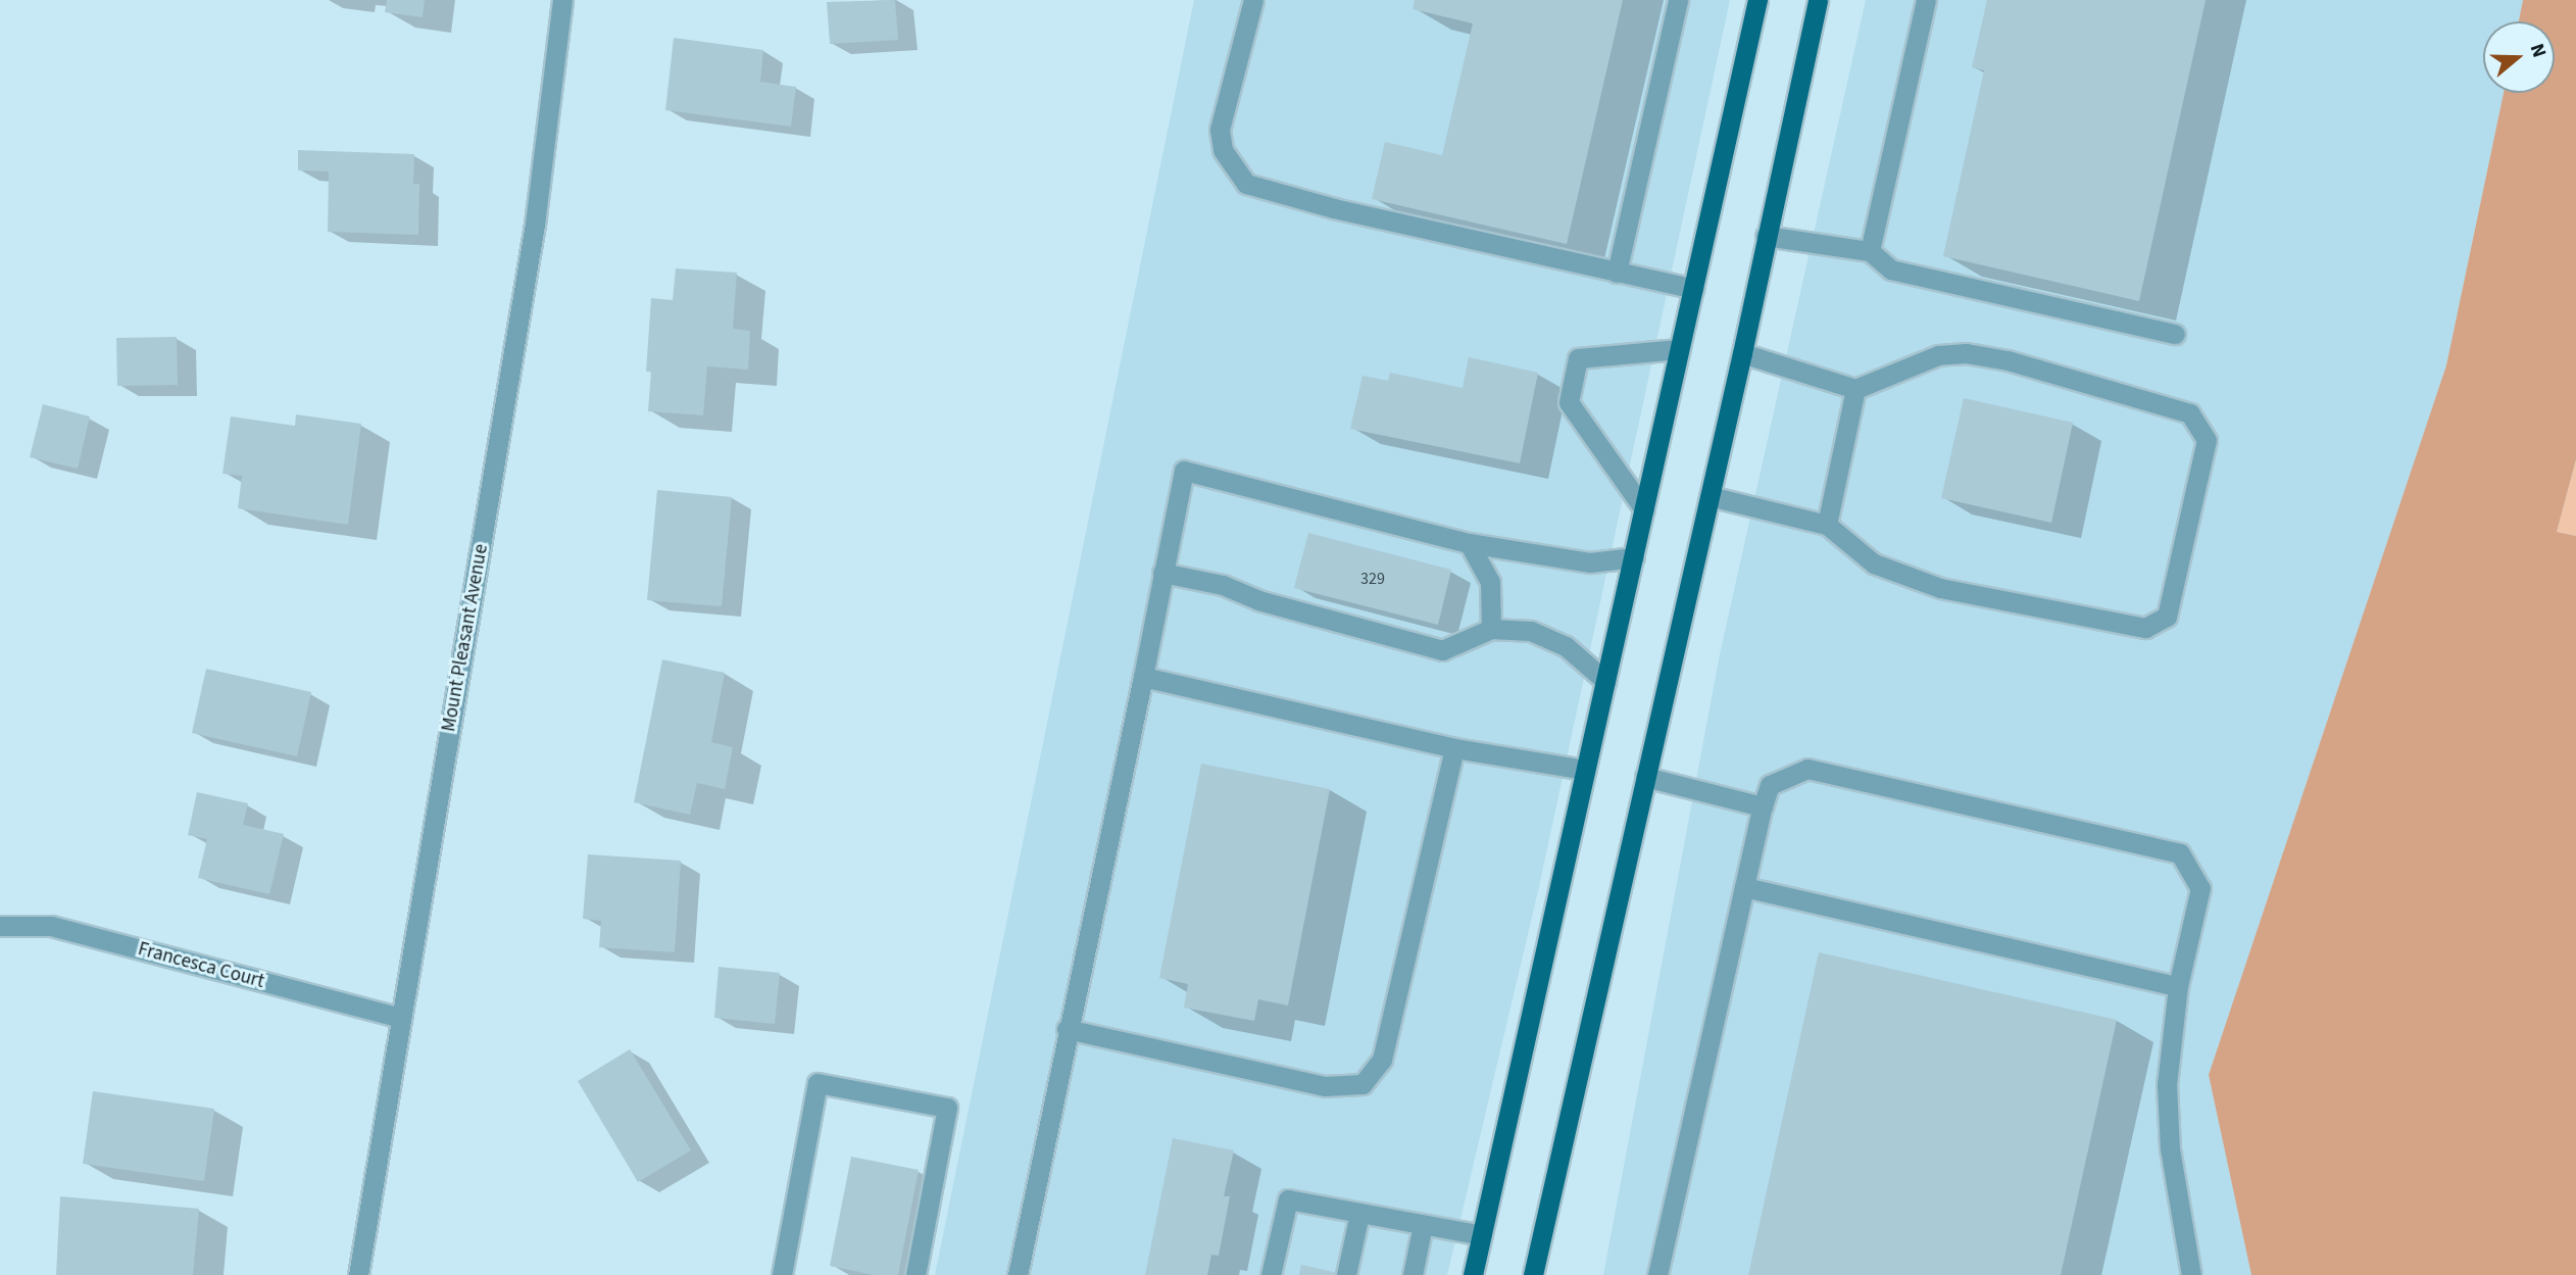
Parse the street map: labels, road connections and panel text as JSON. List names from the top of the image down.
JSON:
{
  "streets": {
    "street": ["Mount Pleasant Avenue", "Francesca Court"]
  },
  "crossings": [
    ["Mount Pleasant Avenue", "Francesca Court"]
  ],
  "house_numbers": ["329"],
  "north": "right"
}
